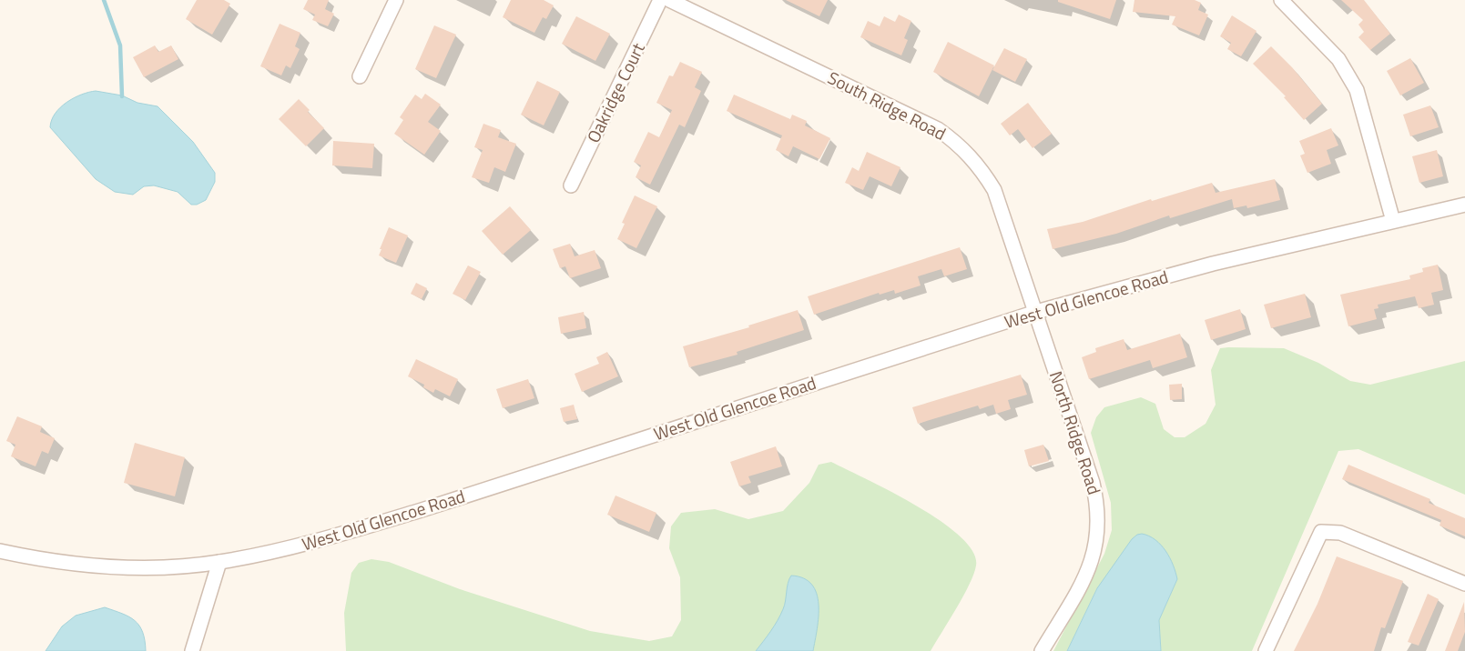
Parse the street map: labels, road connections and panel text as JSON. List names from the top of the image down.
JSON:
{
  "streets": {
    "street": [
      "Oakridge Court",
      "South Ridge Road",
      "West Old Glencoe Road",
      "North Ridge Road"
    ]
  },
  "crossings": [
    ["South Ridge Road", "West Old Glencoe Road"],
    ["South Ridge Road", "North Ridge Road"],
    ["West Old Glencoe Road", "North Ridge Road"]
  ]
}
